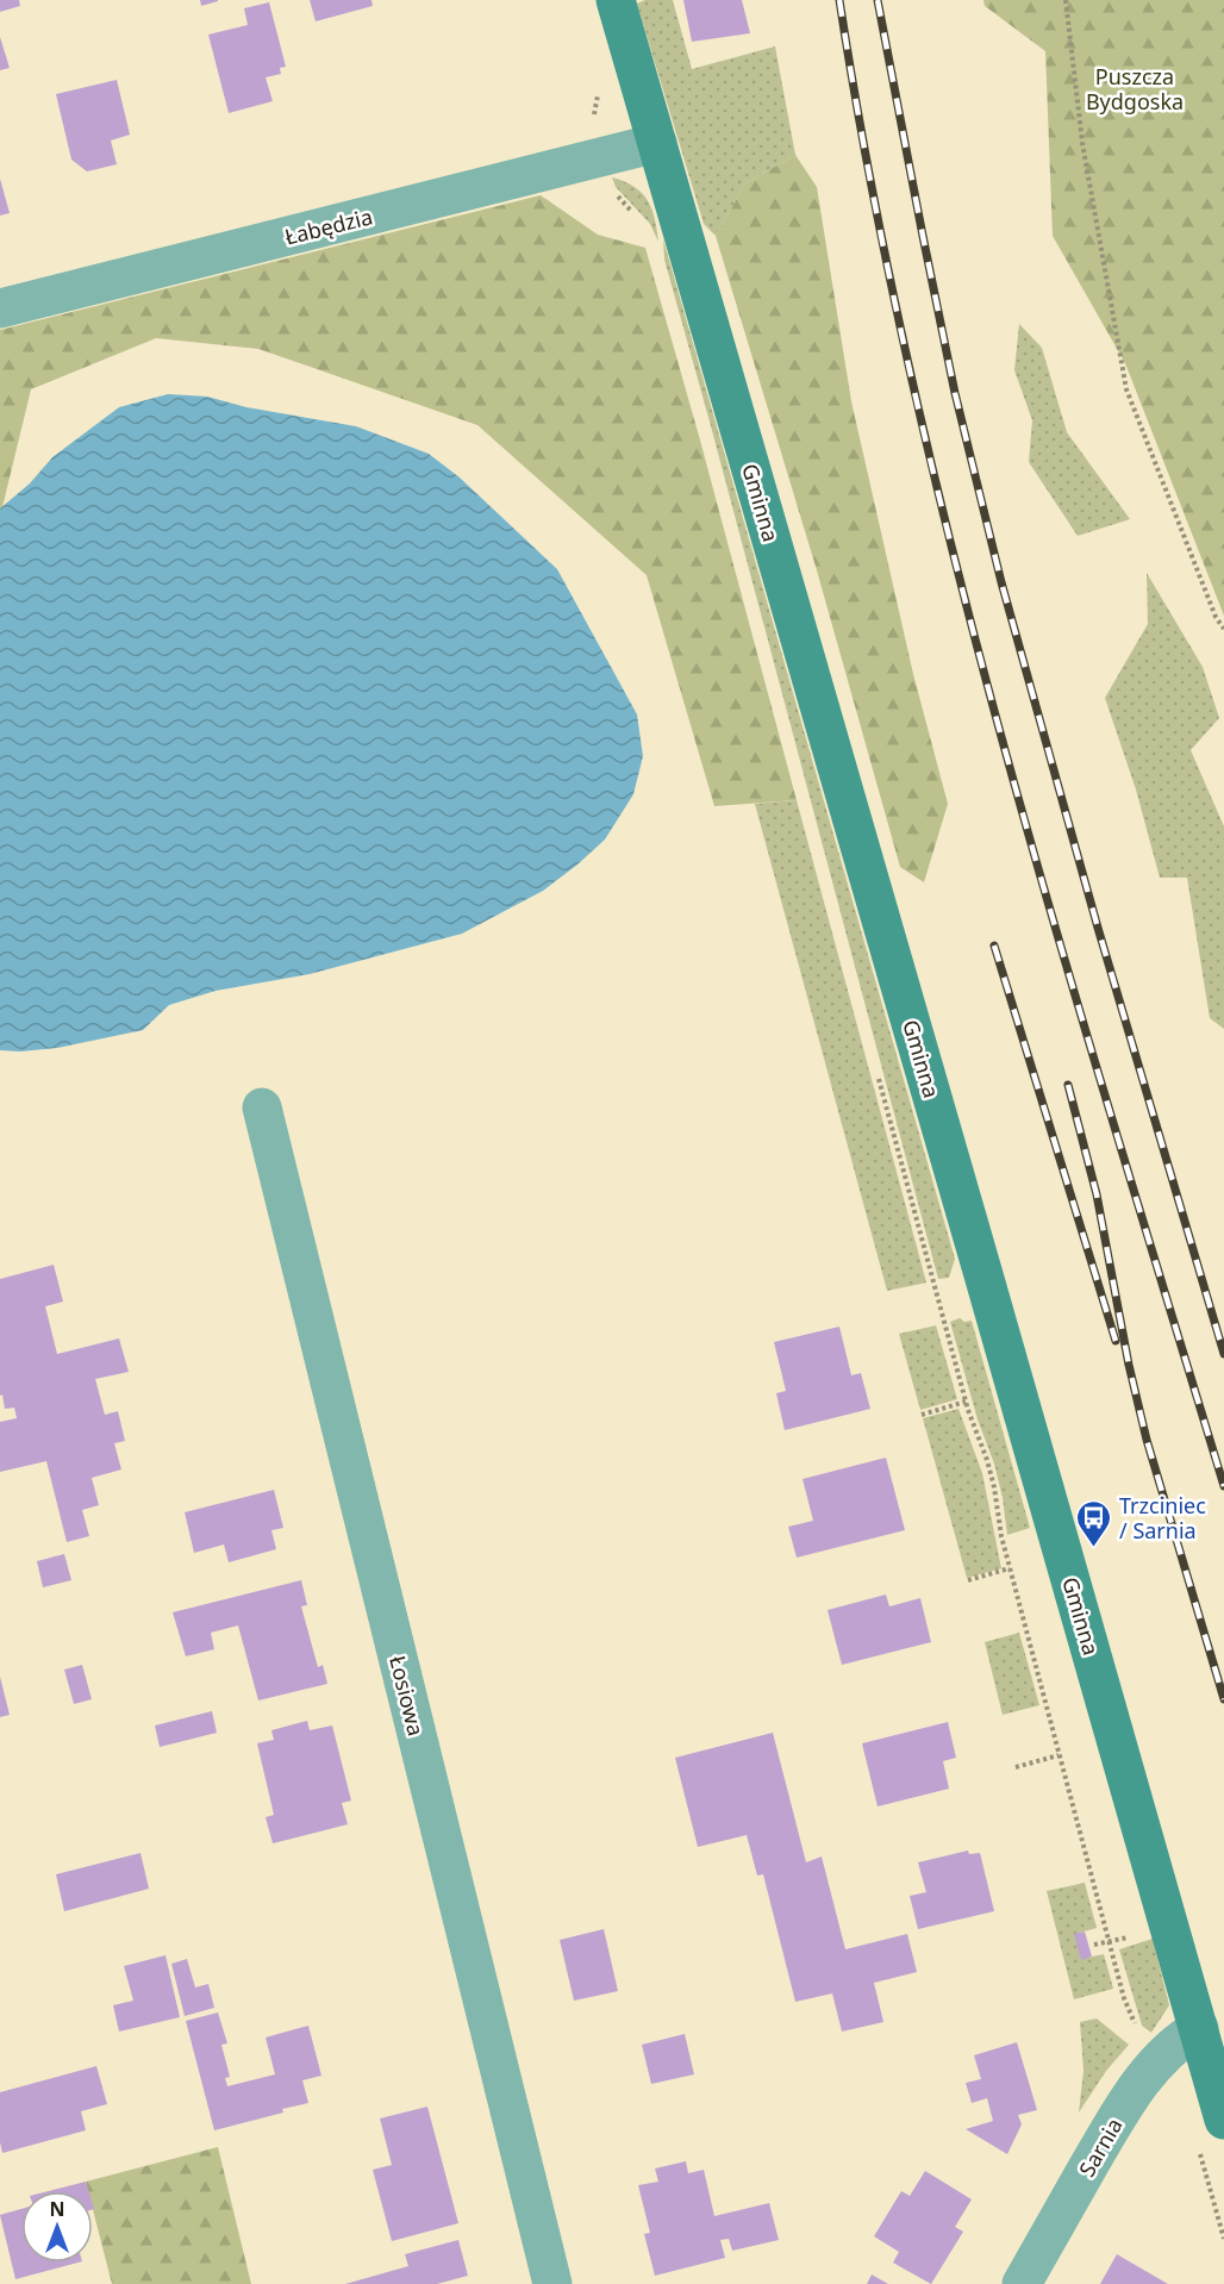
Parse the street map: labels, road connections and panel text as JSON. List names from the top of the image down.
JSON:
{
  "streets": {
    "street": [
      "Łabędzia",
      "Gminna",
      "Łosiowa",
      "Sarnia"
    ]
  },
  "crossings": [
    ["Łabędzia", "Gminna"],
    ["Gminna", "Sarnia"]
  ],
  "parks": ["Puszcza Bydgoska"],
  "places": {
    "bus stop": ["Trzciniec / Sarnia"]
  },
  "north": "top"
}
